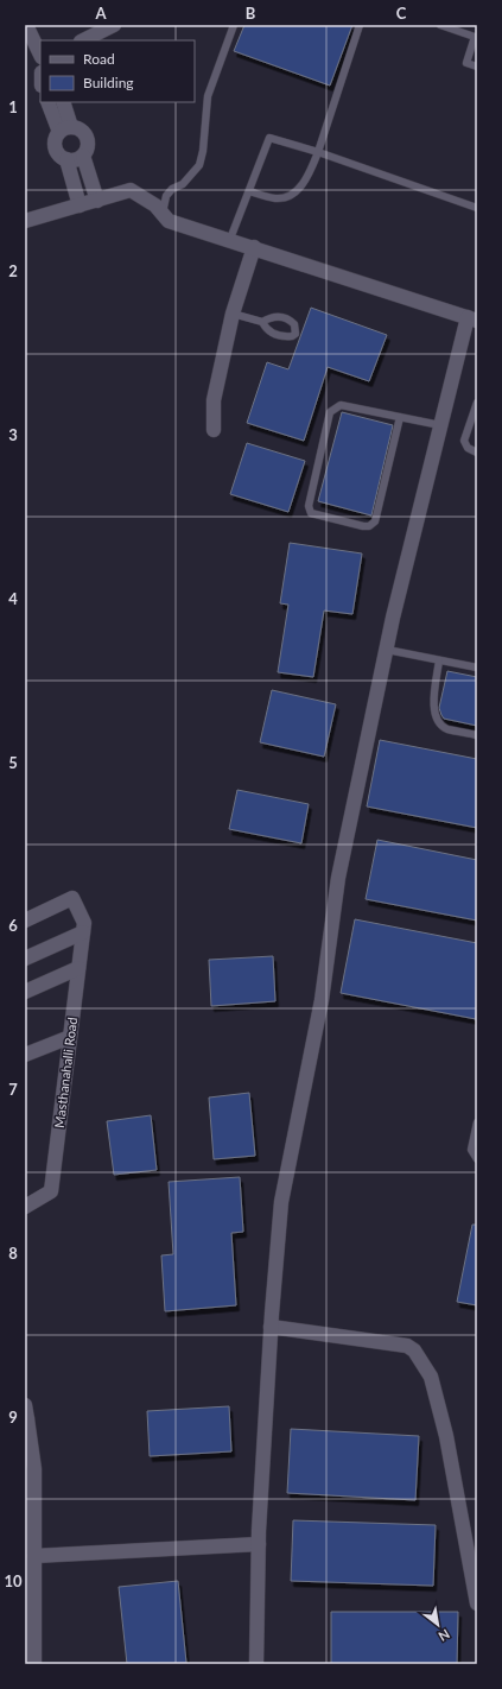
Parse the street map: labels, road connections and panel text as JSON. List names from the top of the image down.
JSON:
{
  "streets": {
    "street": ["Masthanahalli Road"]
  },
  "legend": ["Road", "Building"],
  "north": "bottom right",
  "grid": {
    "columns": ["A", "B", "C"],
    "rows": [
      "1",
      "2",
      "3",
      "4",
      "5",
      "6",
      "7",
      "8",
      "9",
      "10"
    ]
  }
}
